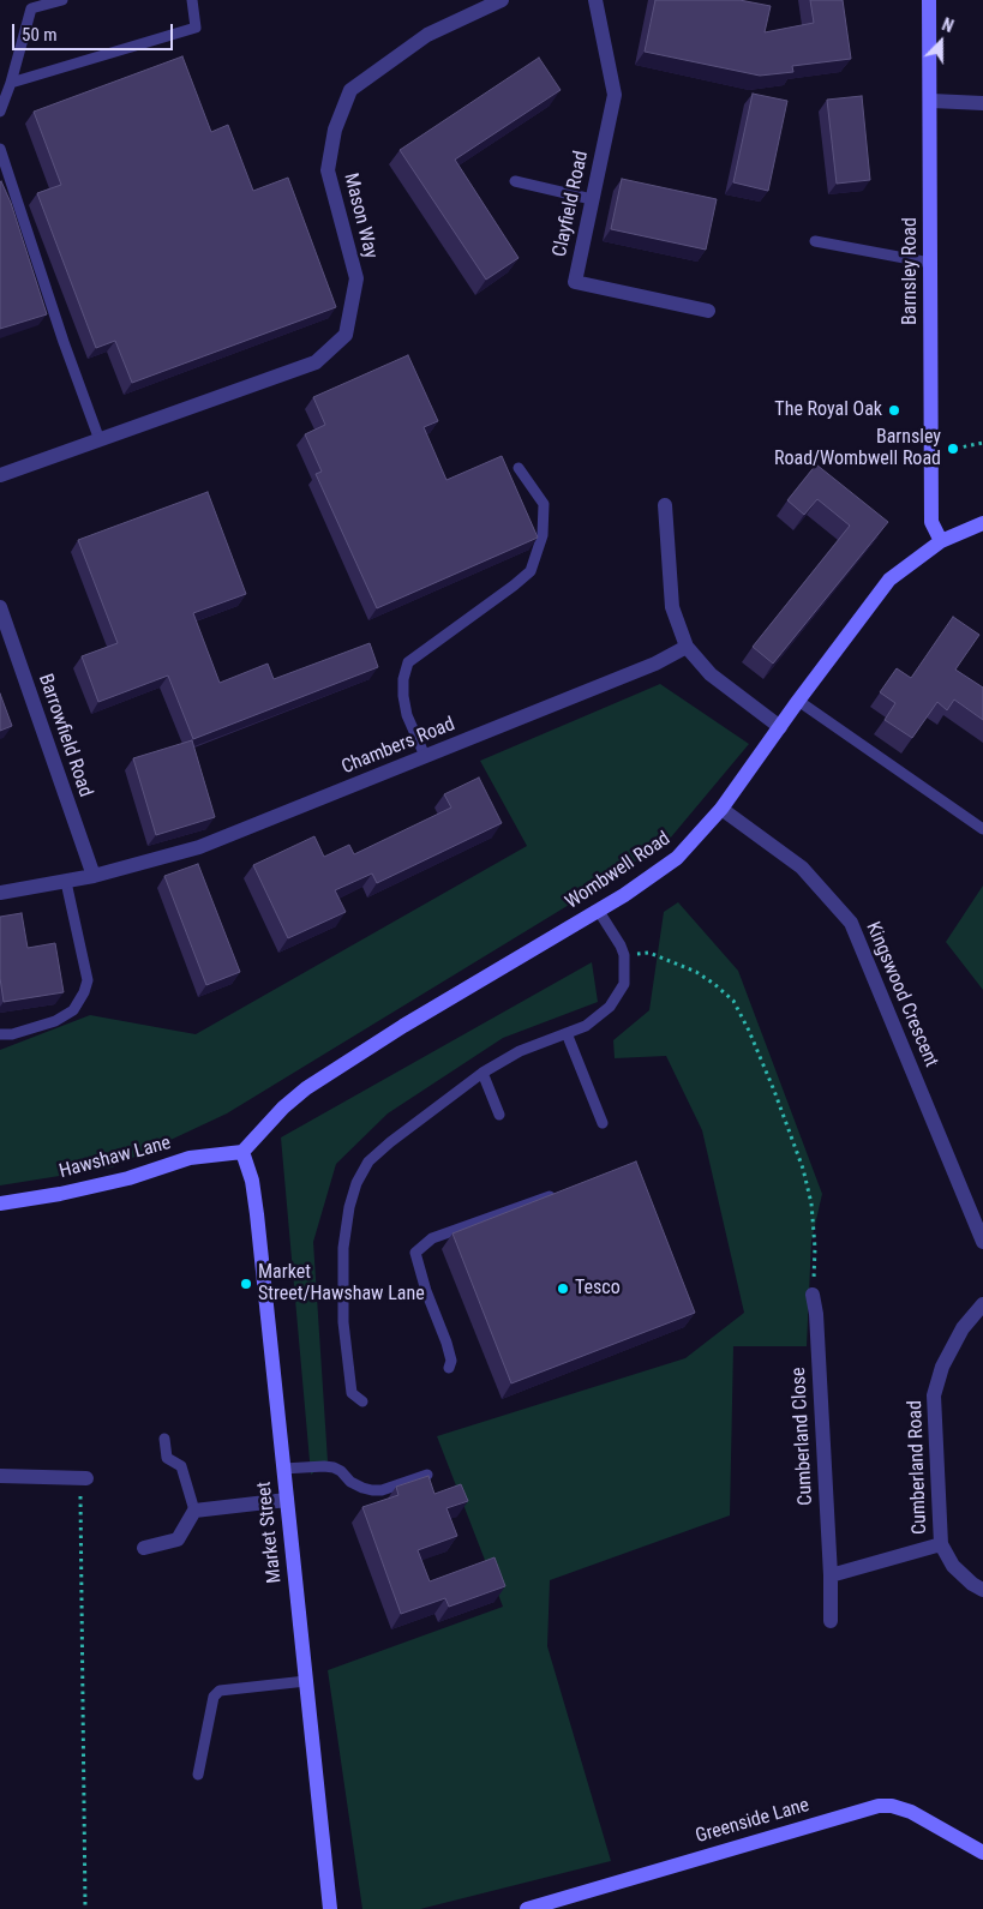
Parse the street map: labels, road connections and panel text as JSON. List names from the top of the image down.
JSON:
{
  "streets": {
    "street": [
      "Clayfield Road",
      "Mason Way",
      "Barnsley Road",
      "Barrowfield Road",
      "Chambers Road",
      "Wombwell Road",
      "Kingswood Crescent",
      "Hawshaw Lane",
      "Cumberland Close",
      "Cumberland Road",
      "Market Street",
      "Greenside Lane"
    ]
  },
  "crossings": [
    ["Barnsley Road", "Wombwell Road"],
    ["Barrowfield Road", "Chambers Road"],
    ["Wombwell Road", "Kingswood Crescent"],
    ["Wombwell Road", "Hawshaw Lane"],
    ["Wombwell Road", "Market Street"],
    ["Hawshaw Lane", "Market Street"]
  ],
  "places": [
    "The Royal Oak",
    "Barnsley Road/Wombwell Road",
    "Market Street/Hawshaw Lane",
    "Tesco"
  ],
  "scale_bar": "50 m",
  "north": "top"
}
